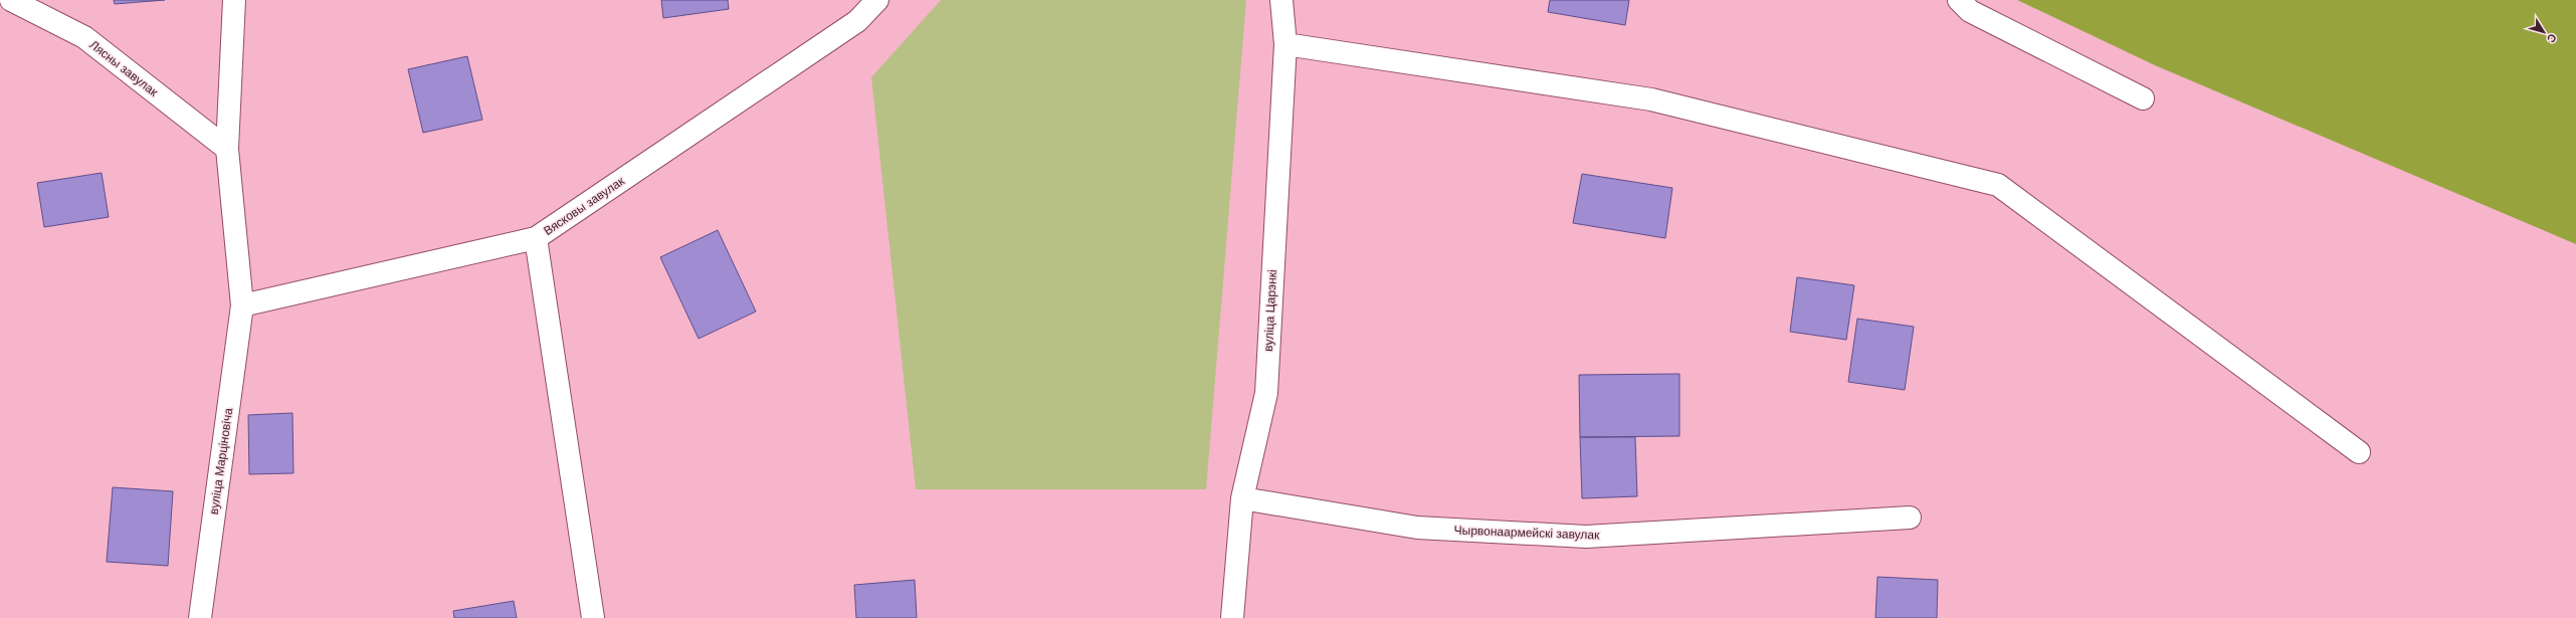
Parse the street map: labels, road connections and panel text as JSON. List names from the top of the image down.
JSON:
{
  "streets": {
    "street": [
      "Лясны завулак",
      "Вясковы завулак",
      "вуліца Царэнкі",
      "вуліца Марціновіча",
      "Чырвонаармейскі завулак"
    ]
  },
  "crossings": [
    ["Лясны завулак", "вуліца Марціновіча"],
    ["Вясковы завулак", "вуліца Марціновіча"],
    ["вуліца Царэнкі", "Чырвонаармейскі завулак"]
  ],
  "north": "bottom right"
}
